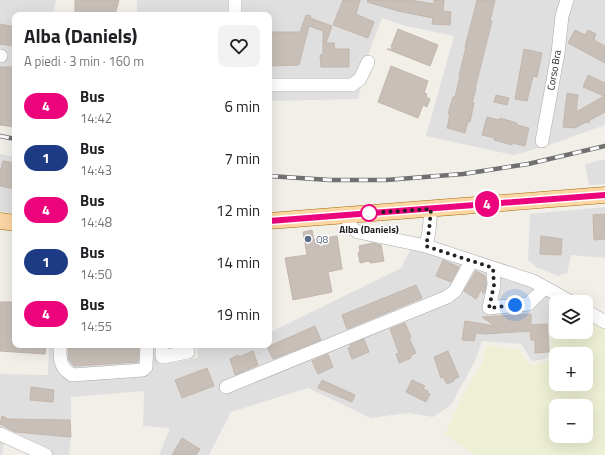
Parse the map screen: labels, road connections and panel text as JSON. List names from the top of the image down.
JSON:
{
  "streets": {
    "street": ["Corso Bra"]
  },
  "places": ["Alba (Daniels)", "Q8"],
  "lines": ["bus line 4"],
  "page": {
    "on_map": "4",
    "heading": ["Alba (Daniels)", "A piedi · 3 min · 160 m"],
    "list": [
      {
        "mark": "4",
        "name": "Bus",
        "note": "14:42",
        "value": "6 min"
      },
      {
        "mark": "1",
        "name": "Bus",
        "note": "14:43",
        "value": "7 min"
      },
      {
        "mark": "4",
        "name": "Bus",
        "note": "14:48",
        "value": "12 min"
      },
      {
        "mark": "1",
        "name": "Bus",
        "note": "14:50",
        "value": "14 min"
      },
      {
        "mark": "4",
        "name": "Bus",
        "note": "14:55",
        "value": "19 min"
      }
    ],
    "map_buttons": ["+", "−"]
  }
}
